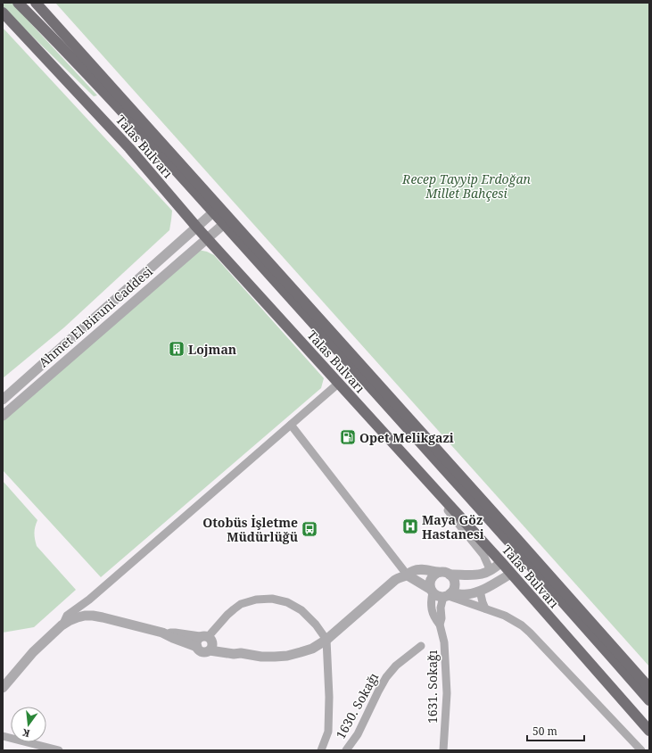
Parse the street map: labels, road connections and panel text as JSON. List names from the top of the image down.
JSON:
{
  "streets": {
    "main road": ["Talas Bulvarı"],
    "street": ["Ahmet El Biruni Caddesi", "1631. Sokağı", "1630. Sokağı"]
  },
  "crossings": [
    ["Talas Bulvarı", "Ahmet El Biruni Caddesi"]
  ],
  "parks": ["Recep Tayyip Erdoğan Millet Bahçesi"],
  "places": {
    "building": ["Lojman"],
    "fuel station": ["Opet Melikgazi"],
    "hospital": ["Maya Göz Hastanesi"],
    "bus stop": ["Otobüs İşletme Müdürlüğü"]
  },
  "scale_bar": "50 m",
  "north": "bottom"
}
